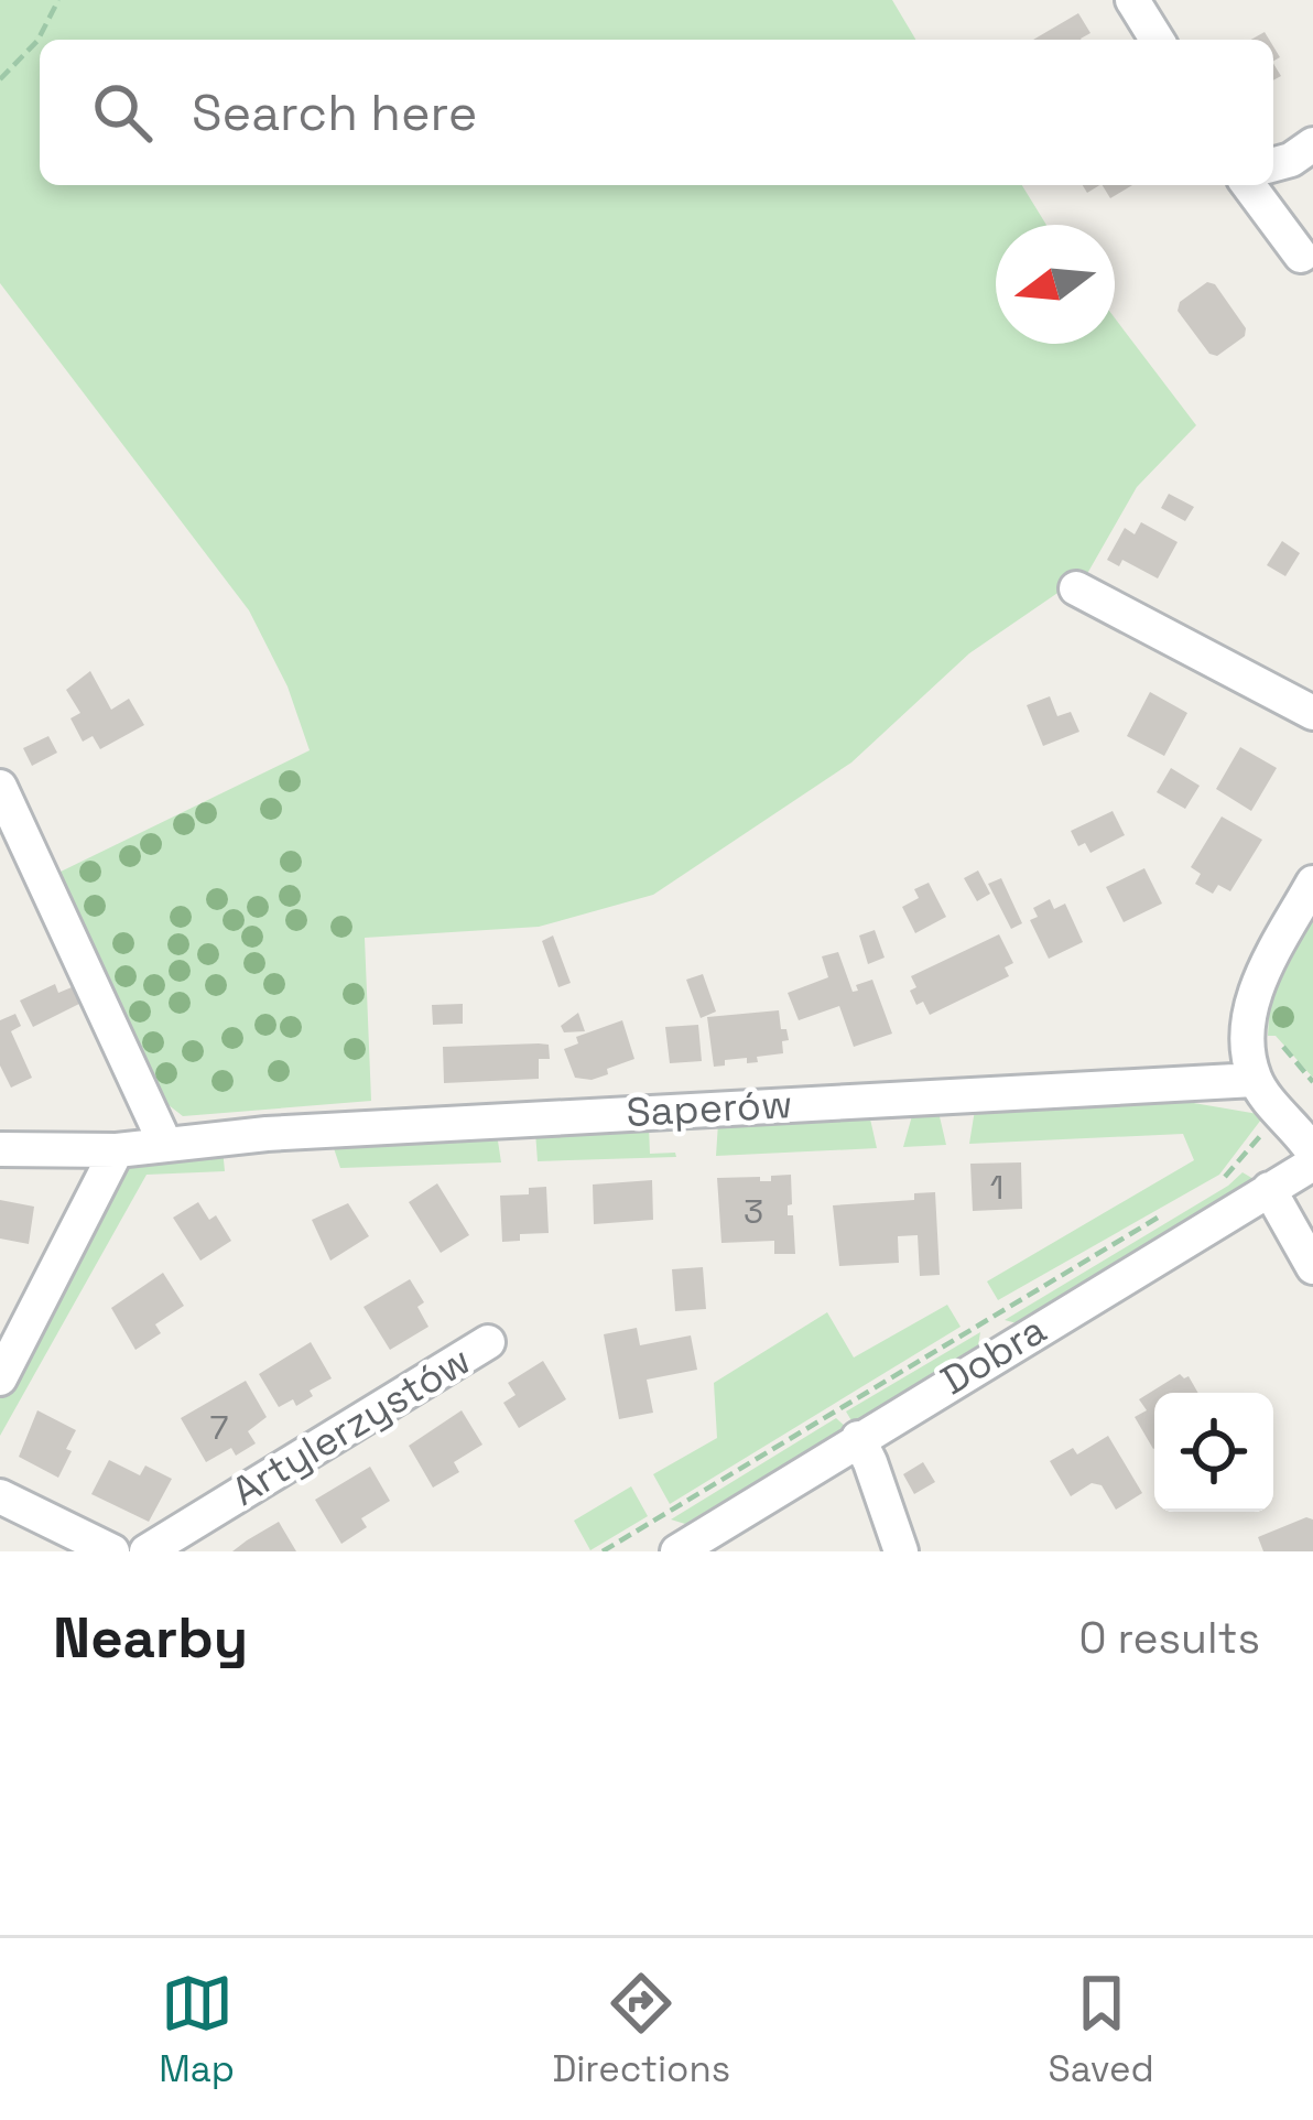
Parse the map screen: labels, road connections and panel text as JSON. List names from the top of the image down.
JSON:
{
  "streets": {
    "street": ["Saperów", "Dobra", "Artylerzystów"]
  },
  "house_numbers": ["1", "3", "7"],
  "north": "left",
  "page": {
    "search": "Search here",
    "heading": ["Nearby", "0 results"],
    "nav": ["Map", "Directions", "Saved"]
  }
}
